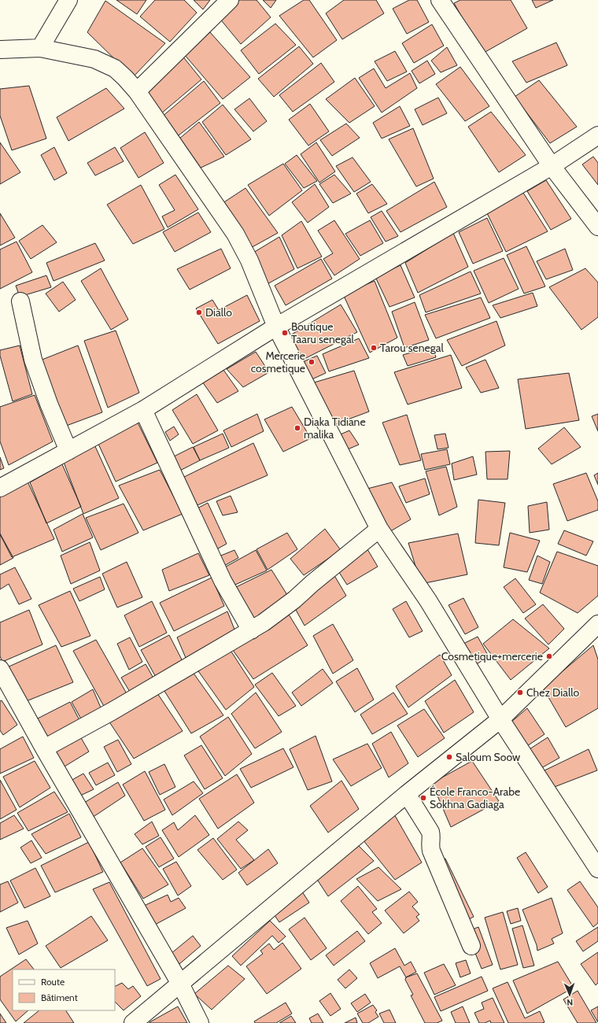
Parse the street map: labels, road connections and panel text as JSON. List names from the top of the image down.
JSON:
{
  "places": [
    "Diallo",
    "Boutique Taaru senegal",
    "Tarou senegal",
    "Mercerie cosmetique",
    "Diaka Tidiane malika",
    "Cosmetique+mercerie",
    "Chez Diallo",
    "Saloum Soow",
    "École Franco-Arabe Sokhna Gadiaga"
  ],
  "legend": ["Route", "Bâtiment"],
  "north": "bottom"
}
